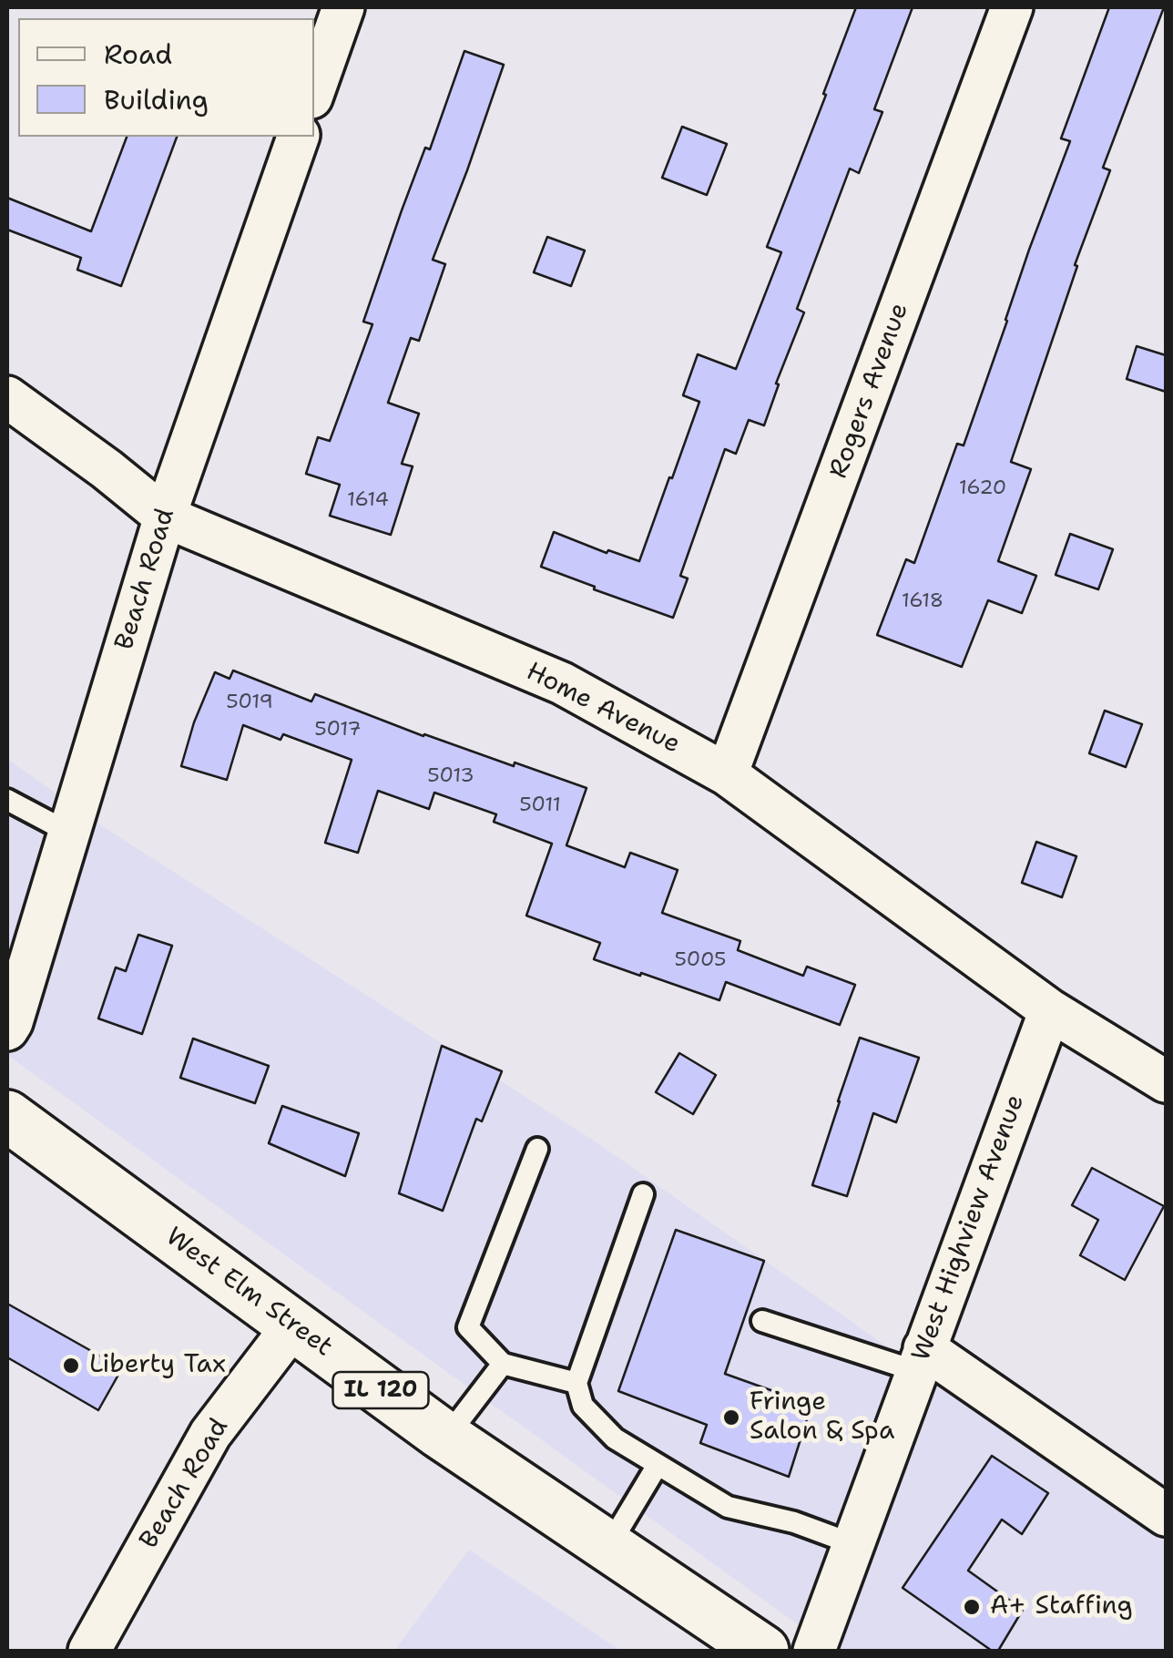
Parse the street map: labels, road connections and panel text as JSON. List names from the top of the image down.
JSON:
{
  "streets": {
    "main road": ["West Elm Street", "IL 120"],
    "street": [
      "Rogers Avenue",
      "Beach Road",
      "Home Avenue",
      "West Highview Avenue"
    ]
  },
  "crossings": [
    ["Rogers Avenue", "Home Avenue"],
    ["Beach Road", "Home Avenue"],
    ["Beach Road", "West Elm Street"],
    ["Home Avenue", "West Highview Avenue"]
  ],
  "places": ["Liberty Tax", "Fringe Salon & Spa", "A+ Staffing"],
  "house_numbers": [
    "1620",
    "1614",
    "1618",
    "5019",
    "5017",
    "5013",
    "5011",
    "5005"
  ],
  "legend": ["Road", "Building"]
}
